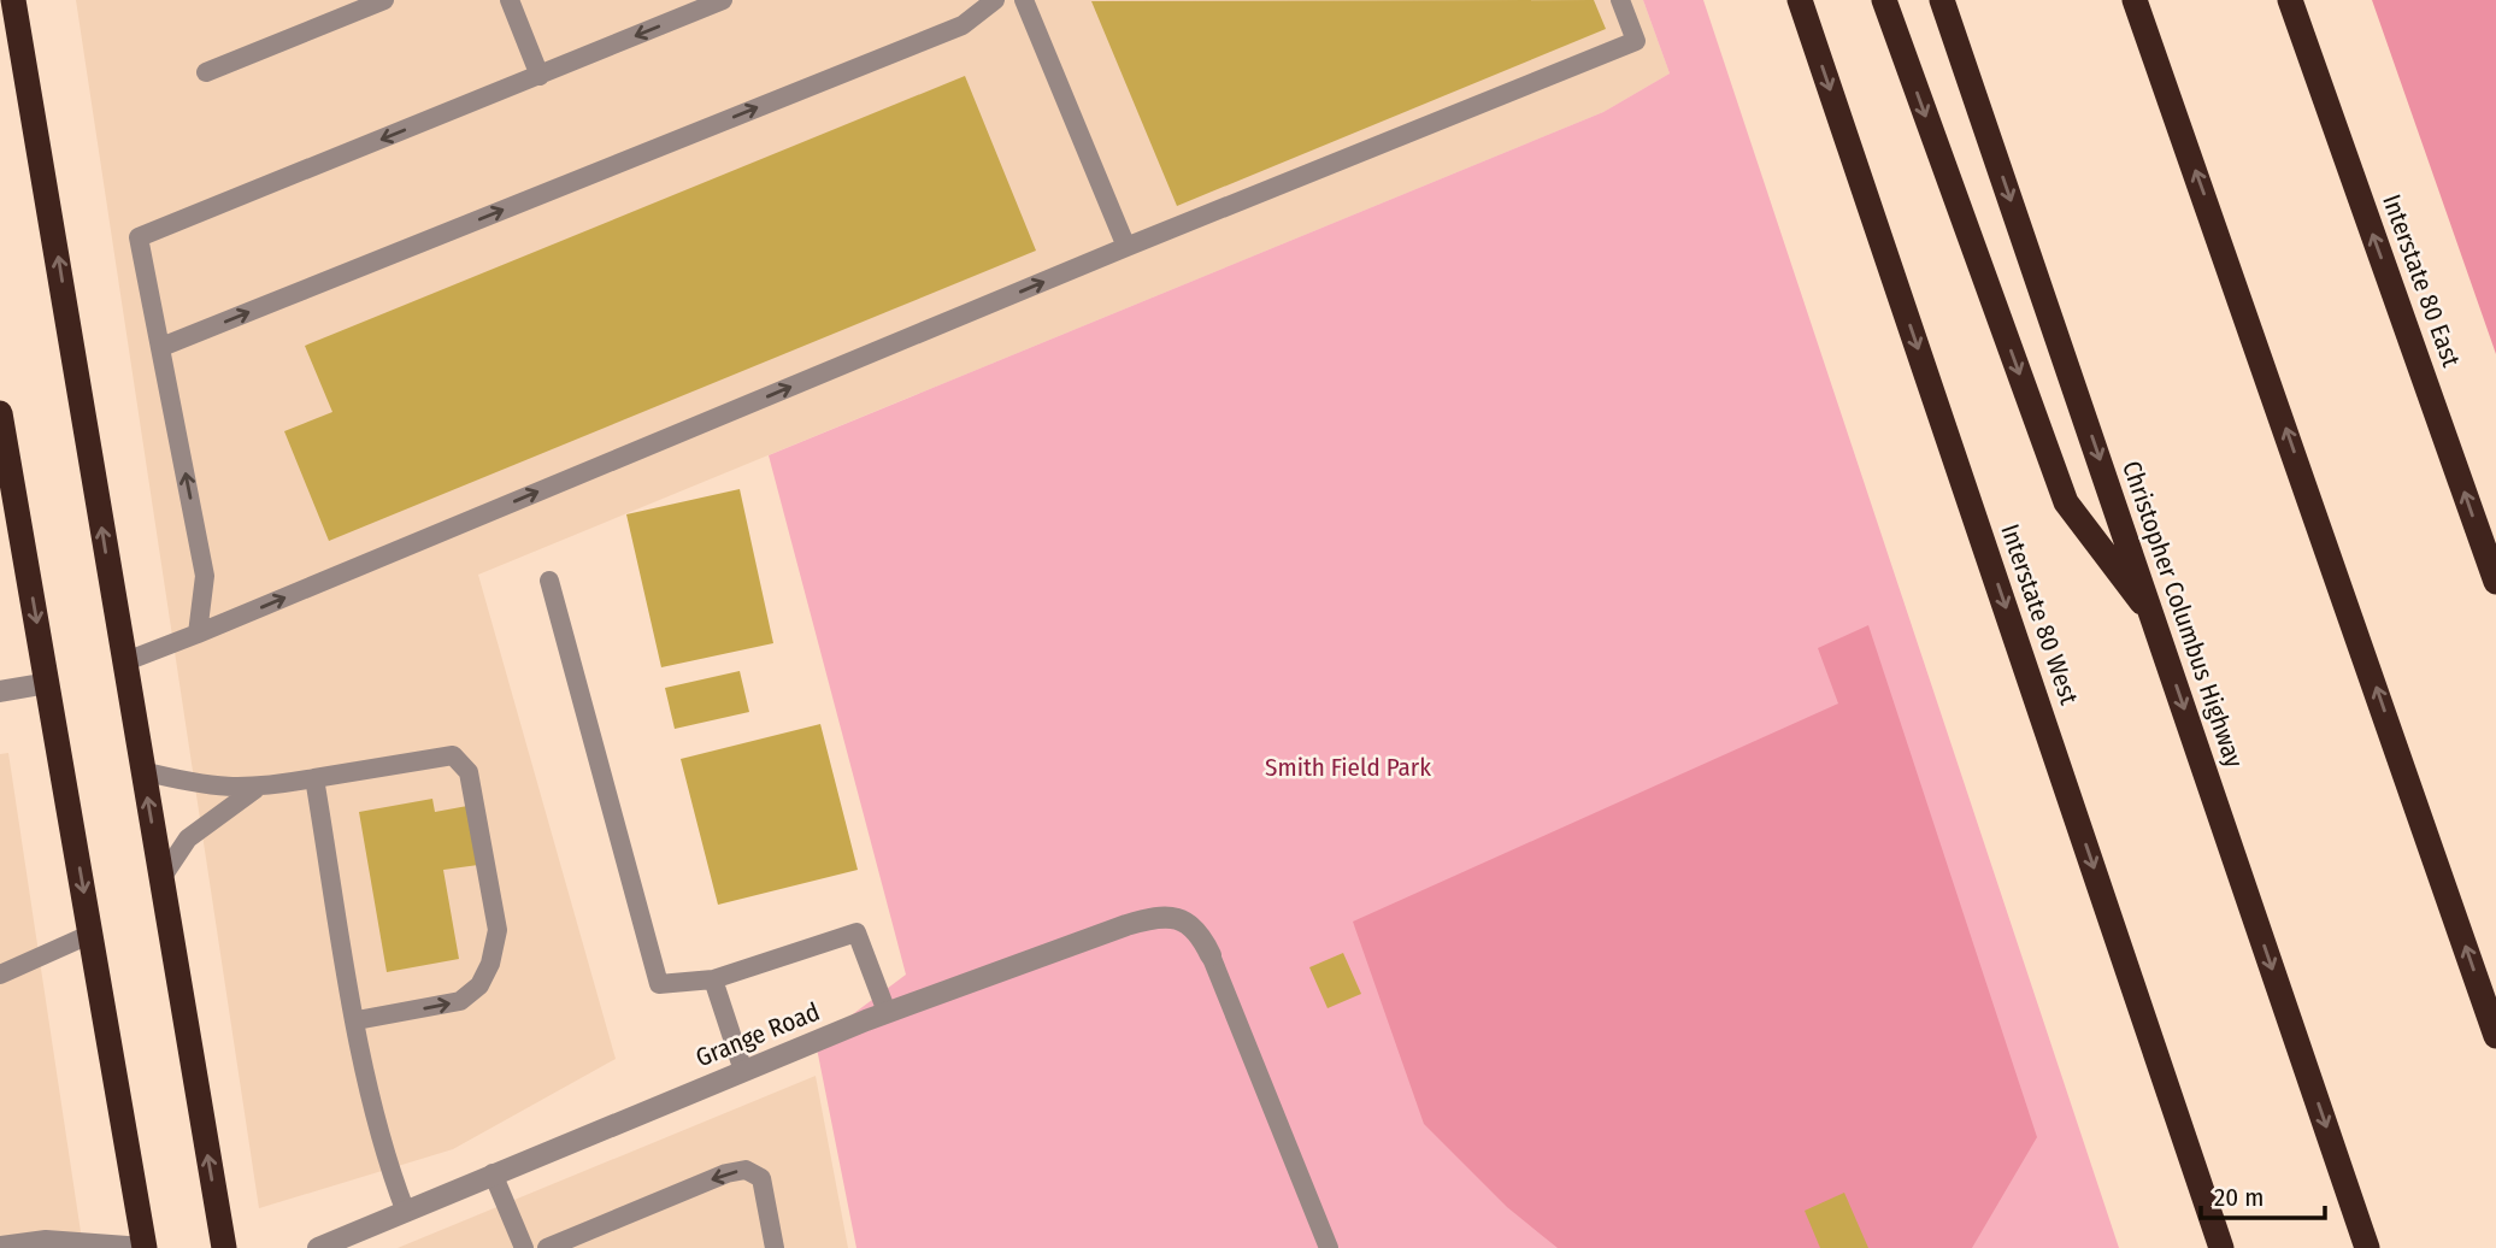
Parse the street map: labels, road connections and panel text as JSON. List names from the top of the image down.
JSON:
{
  "streets": {
    "highway": ["Interstate 80 East", "Interstate 80 West", "Christopher Columbus Highway"],
    "street": ["Grange Road"]
  },
  "parks": ["Smith Field Park"],
  "scale_bar": "20 m"
}
